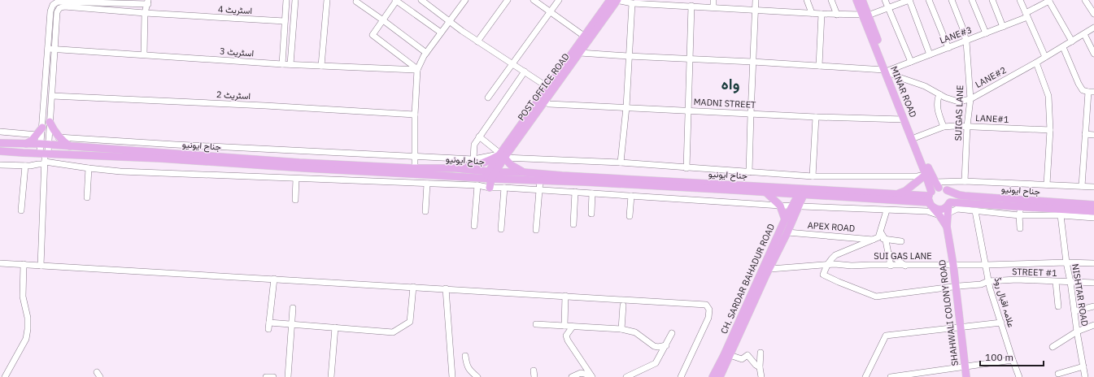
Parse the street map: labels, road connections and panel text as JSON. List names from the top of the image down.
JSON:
{
  "streets": {
    "main road": [
      "POST OFFICE ROAD",
      "MINAR ROAD",
      "جناح ایونیو",
      "CH. SARDAR BAHADUR ROAD",
      "SHAHWALI COLONY ROAD"
    ],
    "street": [
      "اسٹریٹ 4",
      "LANE#3",
      "اسٹریٹ 3",
      "LANE#2",
      "اسٹریٹ 2",
      "MADNI STREET",
      "SUIGAS LANE",
      "LANE#1",
      "APEX ROAD",
      "SUI GAS LANE",
      "STREET #1",
      "NISHTAR ROAD",
      "علامہ اقبال روڈ"
    ]
  },
  "crossings": [
    ["اسٹریٹ 4", "اسٹریٹ 3"],
    ["LANE#3", "LANE#2"],
    ["LANE#3", "MINAR ROAD"],
    ["LANE#3", "SUIGAS LANE"],
    ["LANE#2", "MINAR ROAD"],
    ["LANE#2", "SUIGAS LANE"],
    ["POST OFFICE ROAD", "MADNI STREET"],
    ["POST OFFICE ROAD", "جناح ایونیو"],
    ["MINAR ROAD", "MADNI STREET"],
    ["MINAR ROAD", "LANE#1"],
    ["MINAR ROAD", "جناح ایونیو"],
    ["MINAR ROAD", "SHAHWALI COLONY ROAD"],
    ["SUIGAS LANE", "LANE#1"],
    ["جناح ایونیو", "CH. SARDAR BAHADUR ROAD"],
    ["جناح ایونیو", "SHAHWALI COLONY ROAD"],
    ["APEX ROAD", "CH. SARDAR BAHADUR ROAD"],
    ["SUI GAS LANE", "STREET #1"],
    ["SUI GAS LANE", "CH. SARDAR BAHADUR ROAD"],
    ["SUI GAS LANE", "NISHTAR ROAD"],
    ["SUI GAS LANE", "علامہ اقبال روڈ"],
    ["SUI GAS LANE", "SHAHWALI COLONY ROAD"],
    ["STREET #1", "NISHTAR ROAD"],
    ["STREET #1", "علامہ اقبال روڈ"],
    ["STREET #1", "SHAHWALI COLONY ROAD"]
  ],
  "districts": ["واہ"],
  "scale_bar": "100 m"
}
